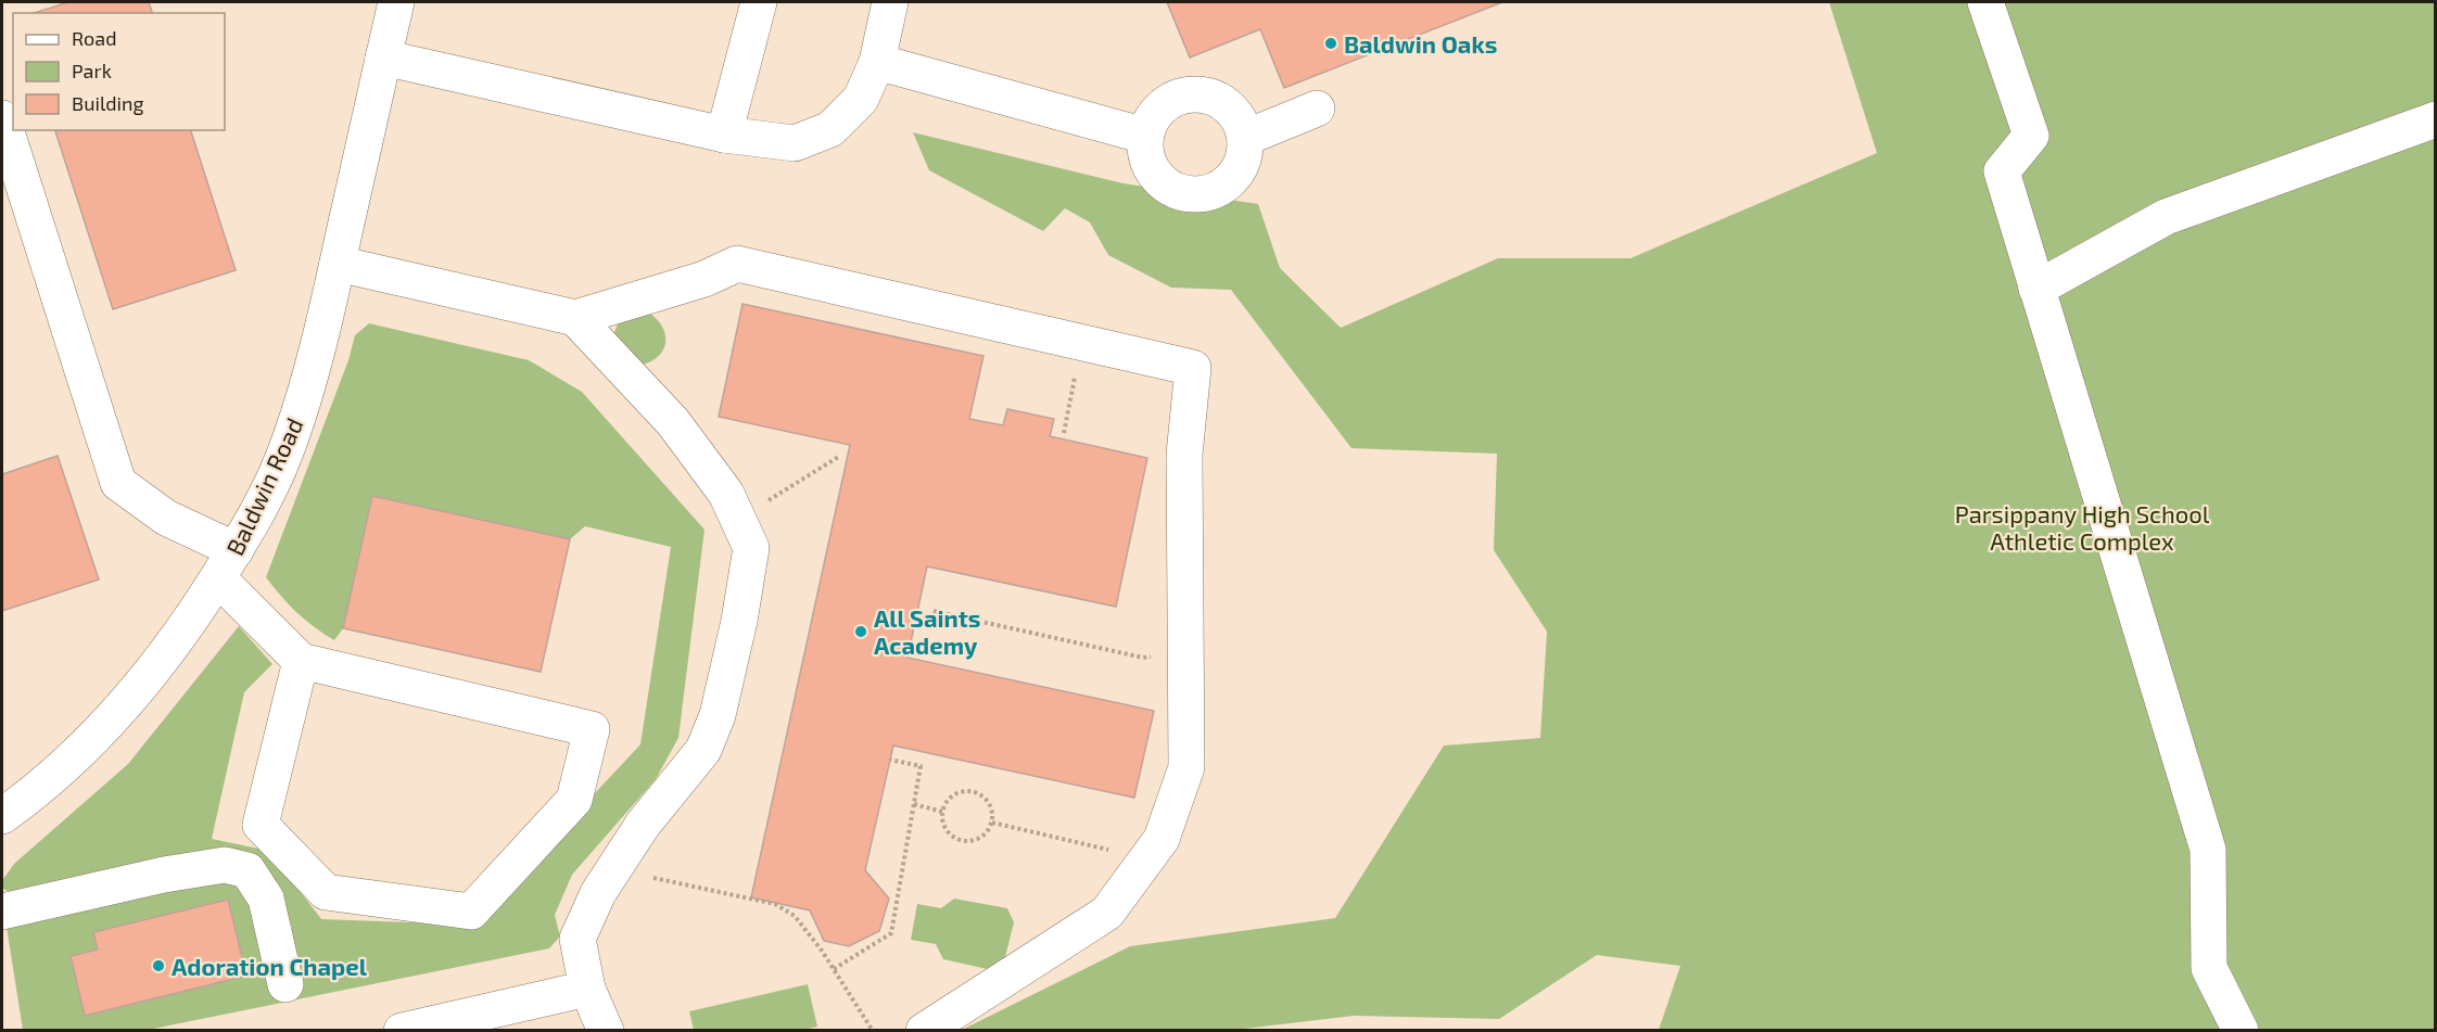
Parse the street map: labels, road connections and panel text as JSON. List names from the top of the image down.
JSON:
{
  "streets": {
    "street": ["Baldwin Road"]
  },
  "parks": ["Parsippany High School Athletic Complex"],
  "places": ["Baldwin Oaks", "All Saints Academy", "Adoration Chapel"],
  "legend": ["Road", "Park", "Building"]
}
